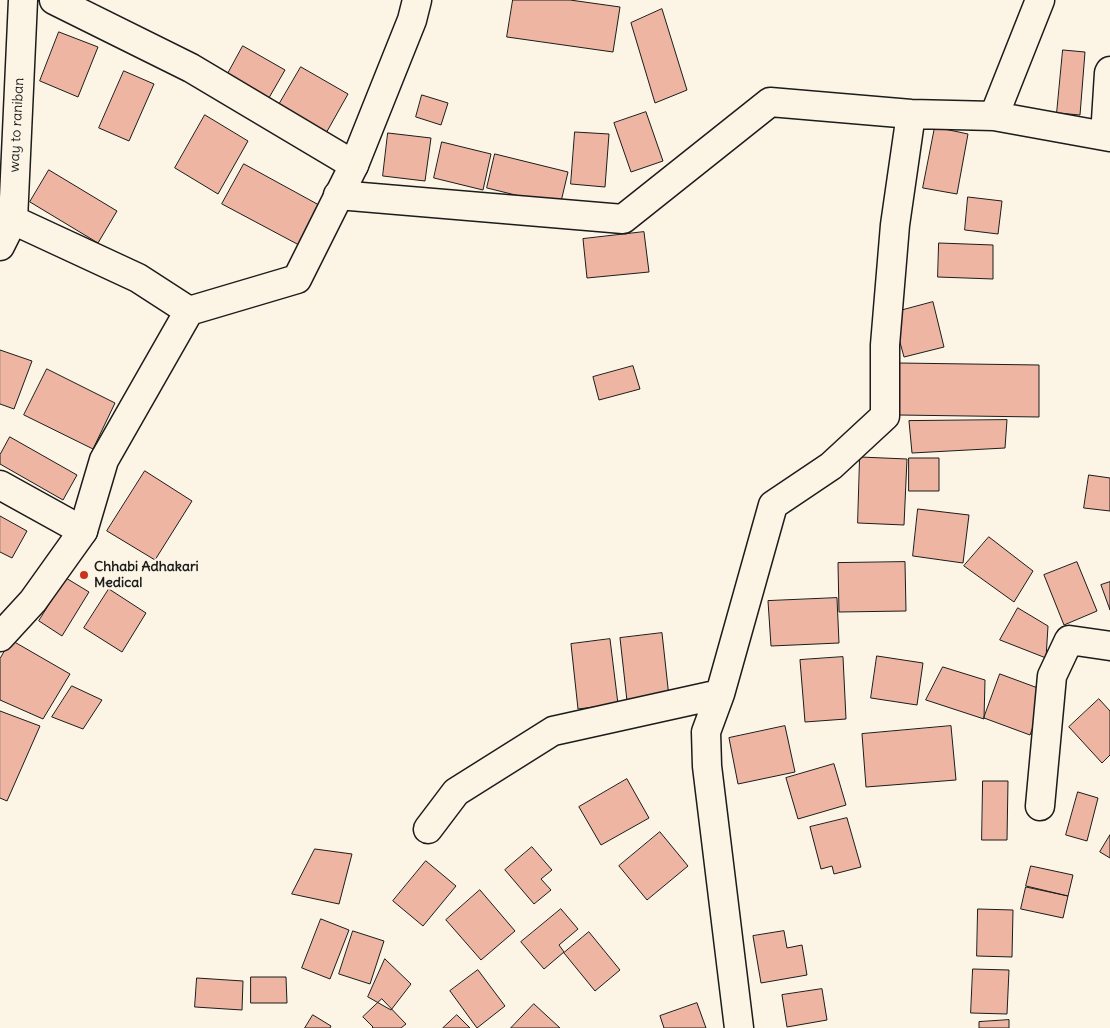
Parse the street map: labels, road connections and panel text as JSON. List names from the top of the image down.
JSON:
{
  "streets": {
    "street": ["way to raniban"]
  },
  "places": ["Chhabi Adhakari Medical"]
}
